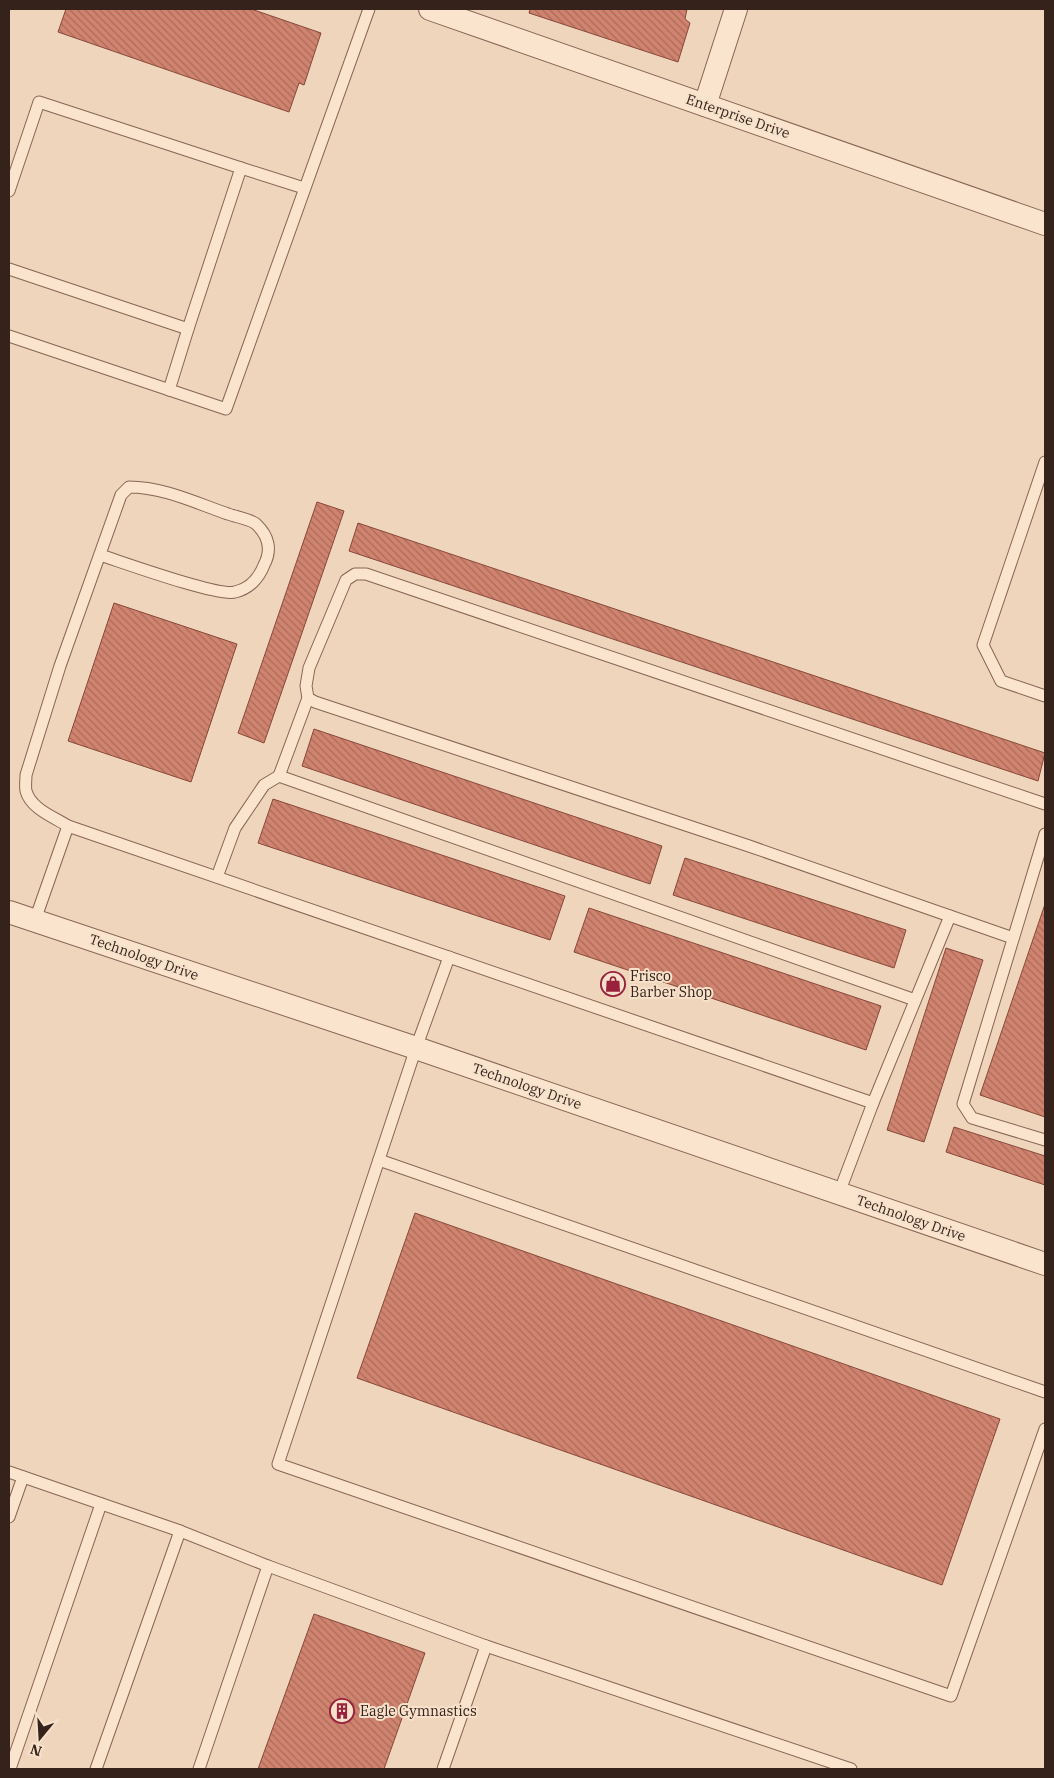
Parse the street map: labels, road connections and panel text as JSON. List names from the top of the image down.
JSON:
{
  "streets": {
    "street": ["Enterprise Drive", "Technology Drive"]
  },
  "places": {
    "shop": ["Frisco Barber Shop"],
    "building": ["Eagle Gymnastics"]
  },
  "north": "bottom"
}
